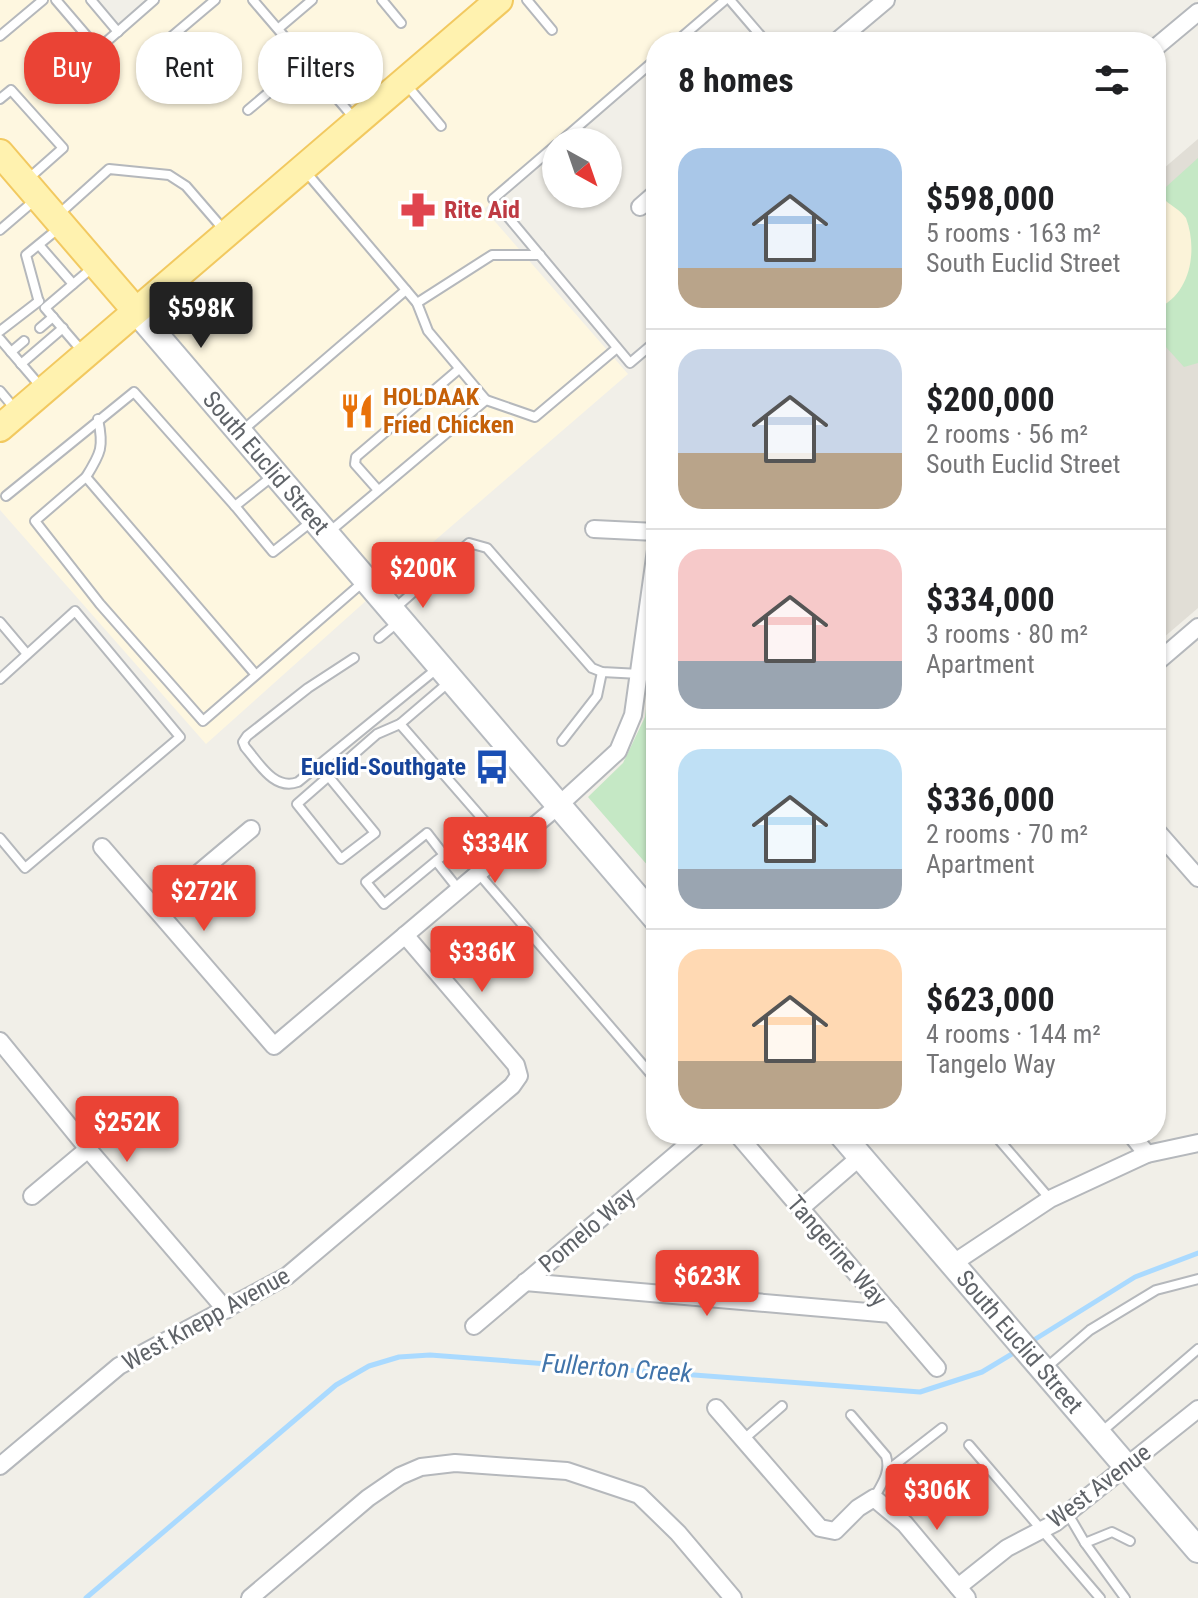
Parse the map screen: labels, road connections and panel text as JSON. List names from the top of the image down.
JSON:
{
  "streets": {
    "main road": ["South Euclid Street"],
    "street": [
      "Pomelo Way",
      "Tangerine Way",
      "West Knepp Avenue",
      "West Avenue"
    ]
  },
  "crossings": [
    ["South Euclid Street", "West Avenue"]
  ],
  "water": ["Fullerton Creek"],
  "places": {
    "pharmacy": ["Rite Aid"],
    "restaurant": ["HOLDAAK Fried Chicken"],
    "bus stop": ["Euclid-Southgate"]
  },
  "north": "bottom right",
  "page": {
    "chip": ["Buy", "Rent", "Filters"],
    "heading": "8 homes",
    "list": [
      {
        "name": "$598,000",
        "note": "5 rooms · 163 m² · South Euclid Street"
      },
      {
        "name": "$200,000",
        "note": "2 rooms · 56 m² · South Euclid Street"
      },
      {
        "name": "$334,000",
        "note": "3 rooms · 80 m² · Apartment"
      },
      {
        "name": "$336,000",
        "note": "2 rooms · 70 m² · Apartment"
      },
      {
        "name": "$623,000",
        "note": "4 rooms · 144 m² · Tangelo Way"
      }
    ],
    "price": [
      "$598K",
      "$200K",
      "$334K",
      "$272K",
      "$336K",
      "$252K",
      "$623K",
      "$306K"
    ]
  }
}
